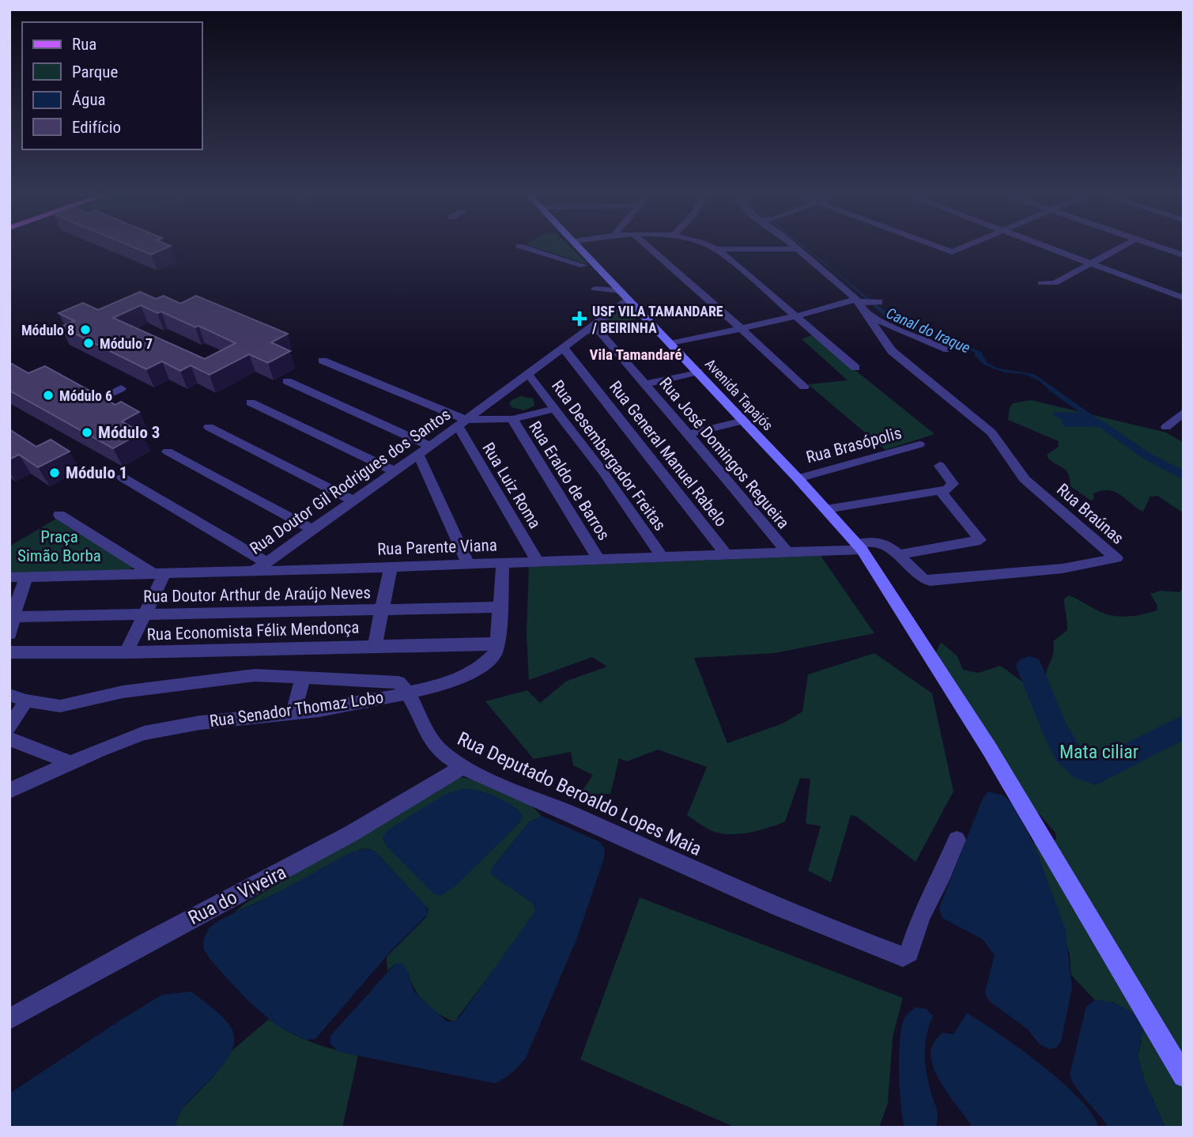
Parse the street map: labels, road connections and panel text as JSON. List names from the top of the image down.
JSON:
{
  "streets": {
    "main road": ["Avenida Tapajós"],
    "street": [
      "Rua Brasópolis",
      "Rua José Domingos Regueira",
      "Rua General Manuel Rabelo",
      "Rua Desembargador Freitas",
      "Rua Eraldo de Barros",
      "Rua Doutor Gil Rodrigues dos Santos",
      "Rua Luiz Roma",
      "Rua Braúnas",
      "Rua Parente Viana",
      "Rua Doutor Arthur de Araújo Neves",
      "Rua Economista Félix Mendonça",
      "Rua Senador Thomaz Lobo",
      "Rua Deputado Beroaldo Lopes Maia",
      "Rua do Viveira"
    ]
  },
  "crossings": [
    ["Avenida Tapajós", "Rua Brasópolis"],
    ["Avenida Tapajós", "Rua Doutor Gil Rodrigues dos Santos"],
    ["Avenida Tapajós", "Rua Braúnas"],
    ["Avenida Tapajós", "Rua Parente Viana"],
    ["Rua José Domingos Regueira", "Rua Doutor Gil Rodrigues dos Santos"],
    ["Rua José Domingos Regueira", "Rua Parente Viana"],
    ["Rua General Manuel Rabelo", "Rua Doutor Gil Rodrigues dos Santos"],
    ["Rua General Manuel Rabelo", "Rua Parente Viana"],
    ["Rua Desembargador Freitas", "Rua Doutor Gil Rodrigues dos Santos"],
    ["Rua Desembargador Freitas", "Rua Parente Viana"],
    ["Rua Eraldo de Barros", "Rua Doutor Gil Rodrigues dos Santos"],
    ["Rua Eraldo de Barros", "Rua Parente Viana"],
    ["Rua Doutor Gil Rodrigues dos Santos", "Rua Luiz Roma"],
    ["Rua Doutor Gil Rodrigues dos Santos", "Rua Parente Viana"],
    ["Rua Luiz Roma", "Rua Parente Viana"],
    ["Rua Braúnas", "Rua Parente Viana"],
    ["Rua Economista Félix Mendonça", "Rua Senador Thomaz Lobo"],
    ["Rua Senador Thomaz Lobo", "Rua Deputado Beroaldo Lopes Maia"],
    ["Rua Deputado Beroaldo Lopes Maia", "Rua do Viveira"]
  ],
  "districts": ["Vila Tamandaré"],
  "water": ["Canal do Iraque"],
  "parks": ["Praça Simão Borba", "Mata ciliar"],
  "places": {
    "health": ["USF VILA TAMANDARE / BEIRINHA"],
    "other": [
      "Módulo 8",
      "Módulo 7",
      "Módulo 6",
      "Módulo 3",
      "Módulo 1"
    ]
  },
  "legend": [
    "Rua",
    "Parque",
    "Água",
    "Edifício"
  ]
}
